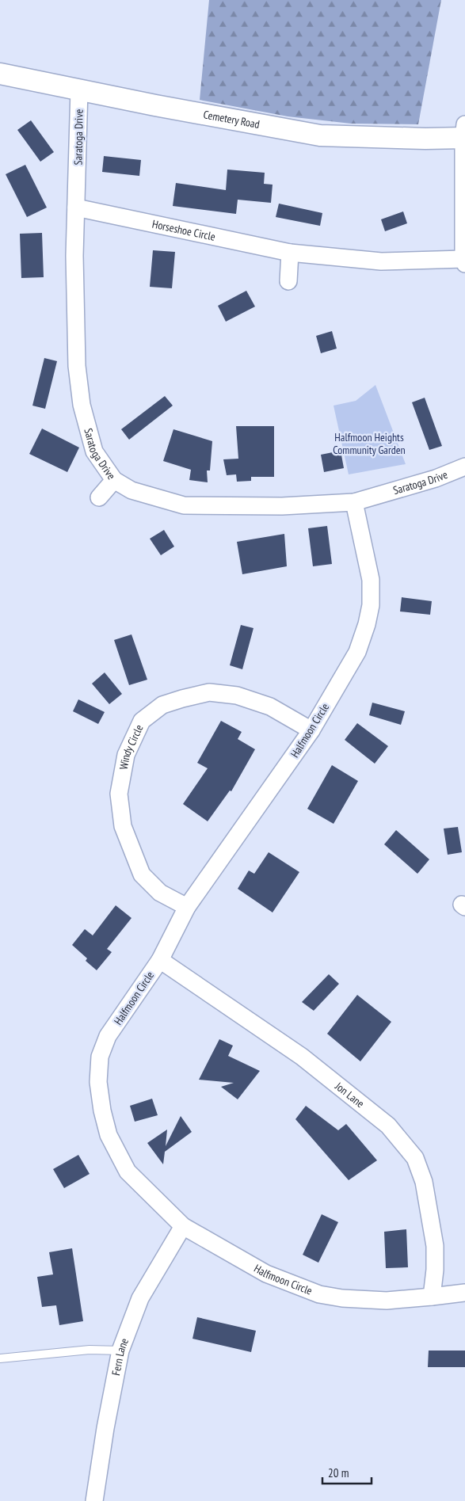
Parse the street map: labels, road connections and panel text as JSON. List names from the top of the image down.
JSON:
{
  "streets": {
    "street": [
      "Cemetery Road",
      "Saratoga Drive",
      "Horseshoe Circle",
      "Halfmoon Circle",
      "Windy Circle",
      "Jon Lane",
      "Fern Lane"
    ]
  },
  "crossings": [
    ["Cemetery Road", "Saratoga Drive"],
    ["Saratoga Drive", "Horseshoe Circle"],
    ["Saratoga Drive", "Halfmoon Circle"],
    ["Halfmoon Circle", "Windy Circle"],
    ["Halfmoon Circle", "Jon Lane"],
    ["Halfmoon Circle", "Fern Lane"]
  ],
  "parks": ["Halfmoon Heights Community Garden"],
  "scale_bar": "20 m"
}
